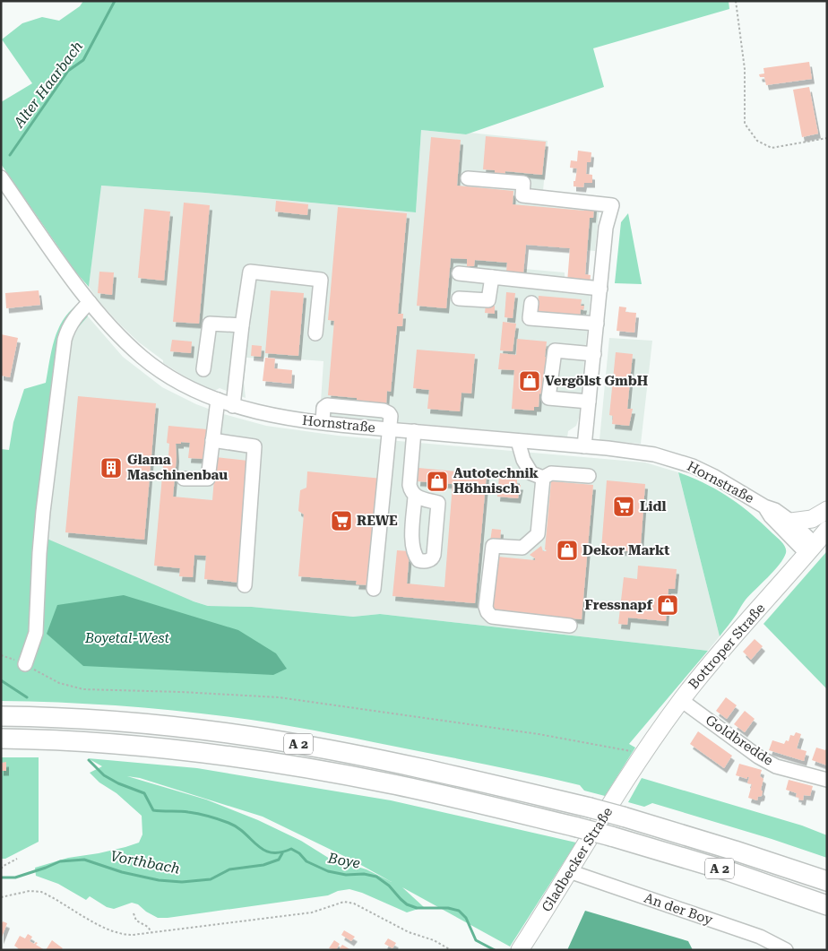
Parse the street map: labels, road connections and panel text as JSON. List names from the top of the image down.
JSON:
{
  "streets": {
    "highway": ["A 2"],
    "main road": ["Bottroper Straße", "Gladbecker Straße"],
    "street": ["Hornstraße", "Goldbredde", "An der Boy"]
  },
  "crossings": [
    ["Hornstraße", "Bottroper Straße"],
    ["Bottroper Straße", "Goldbredde"],
    ["Bottroper Straße", "Gladbecker Straße"],
    ["Gladbecker Straße", "An der Boy"]
  ],
  "water": ["Alter Haarbach", "Boye", "Vorthbach"],
  "parks": ["Boyetal-West"],
  "places": {
    "shop": [
      "Vergölst GmbH",
      "Autotechnik Höhnisch",
      "Dekor Markt",
      "Fressnapf"
    ],
    "building": ["Glama Maschinenbau"],
    "supermarket": ["Lidl", "REWE"]
  }
}
